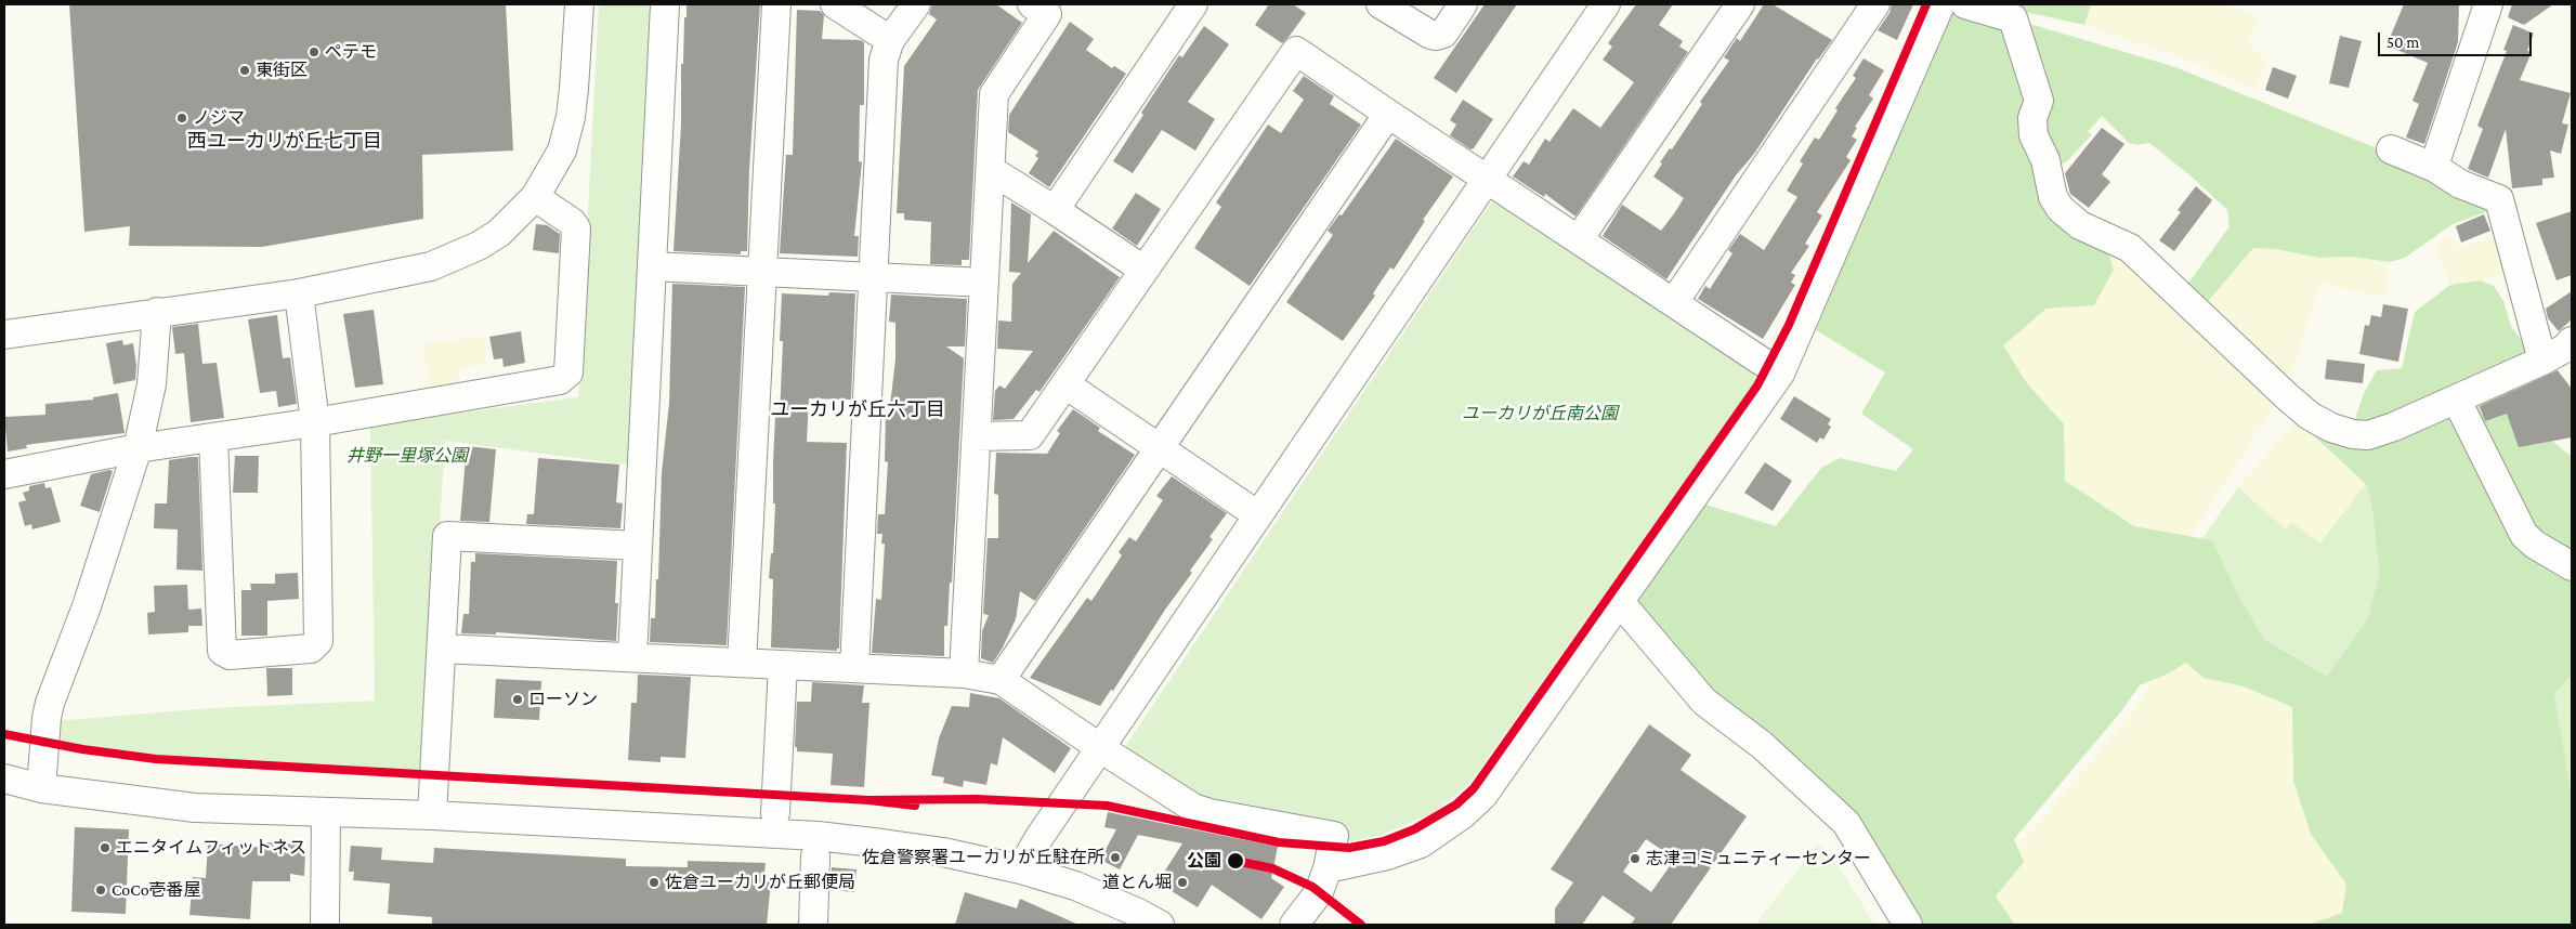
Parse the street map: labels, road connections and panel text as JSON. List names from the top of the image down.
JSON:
{
  "districts": ["西ユーカリが丘七丁目", "ユーカリが丘六丁目"],
  "parks": ["ユーカリが丘南公園", "井野一里塚公園"],
  "places": [
    "ペテモ",
    "東街区",
    "ノジマ",
    "ローソン",
    "エニタイムフィットネス",
    "佐倉警察署ユーカリが丘駐在所",
    "志津コミュニティーセンター",
    "公園",
    "佐倉ユーカリが丘郵便局",
    "道とん堀",
    "CoCo壱番屋"
  ],
  "scale_bar": "50 m"
}
